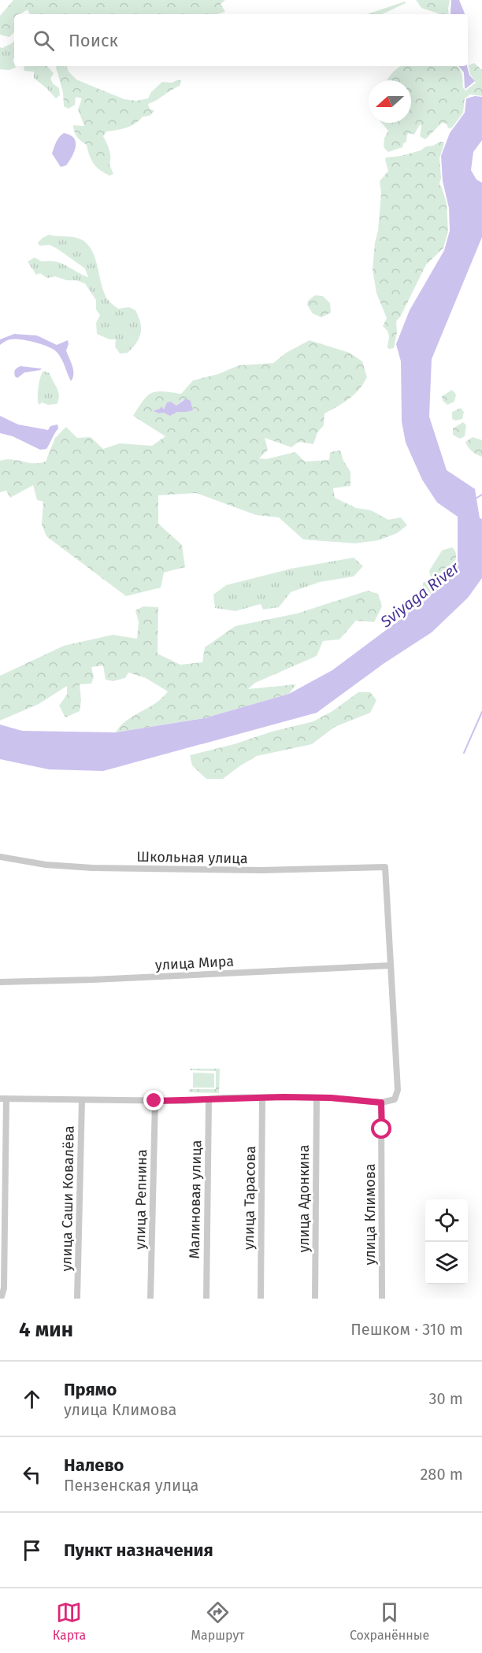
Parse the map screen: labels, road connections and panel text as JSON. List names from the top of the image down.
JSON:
{
  "streets": {
    "street": [
      "Школьная улица",
      "улица Мира",
      "улица Тарасова",
      "улица Саши Ковалёва",
      "улица Адонкина",
      "улица Репнина",
      "Малиновая улица",
      "улица Климова"
    ]
  },
  "crossings": [
    ["Школьная улица", "улица Мира"]
  ],
  "water": ["Sviyaga River"],
  "north": "left",
  "page": {
    "search": "Поиск",
    "heading": ["4 мин", "Пешком · 310 m"],
    "list": [
      ["Прямо", "улица Климова", "30 m"],
      ["Налево", "Пензенская улица", "280 m"],
      "Пункт назначения"
    ],
    "nav": ["Карта", "Маршрут", "Сохранённые"]
  }
}
